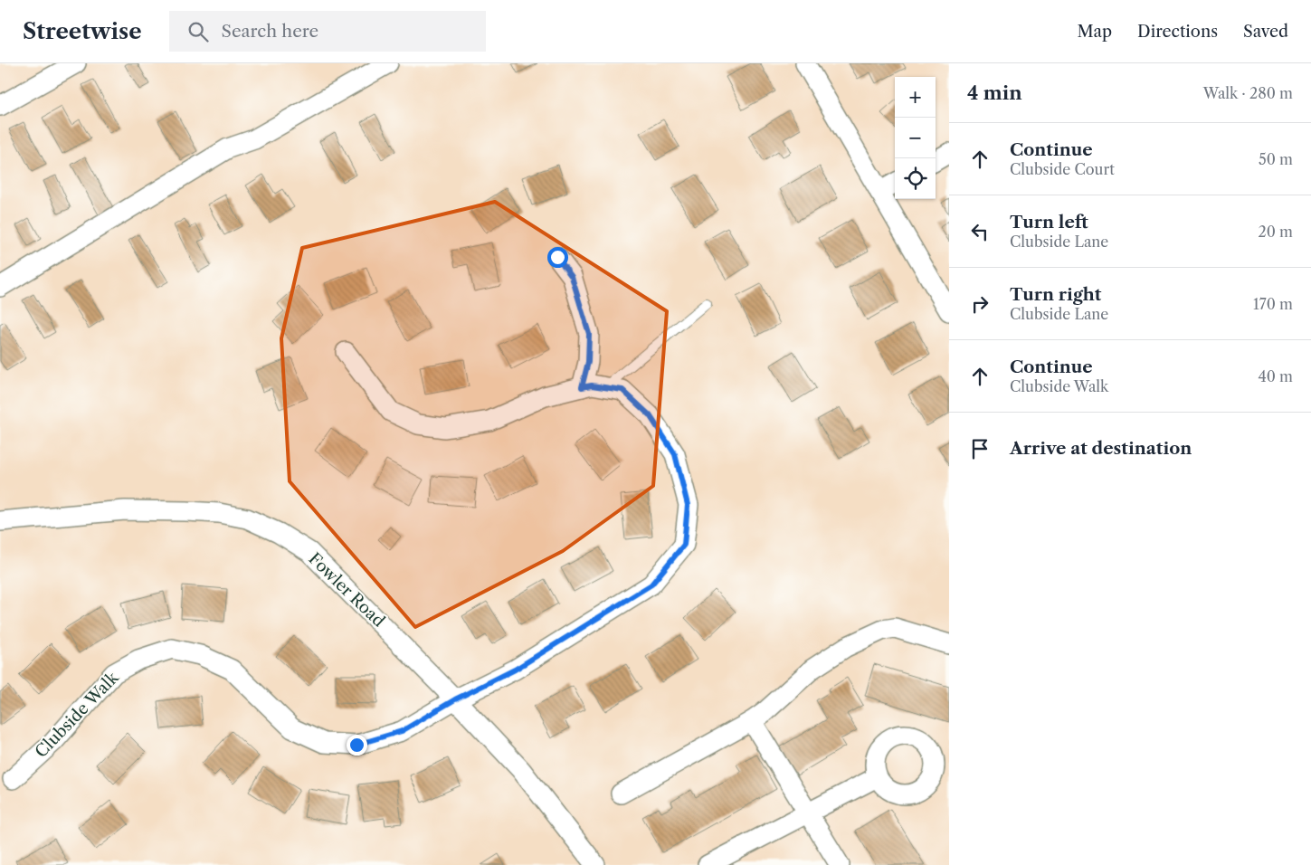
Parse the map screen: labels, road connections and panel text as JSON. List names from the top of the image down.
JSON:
{
  "streets": {
    "street": ["Fowler Road", "Clubside Walk"]
  },
  "crossings": [
    ["Fowler Road", "Clubside Walk"]
  ],
  "page": {
    "header": "Streetwise",
    "search": "Search here",
    "nav": ["Map", "Directions", "Saved"],
    "heading": ["4 min", "Walk · 280 m"],
    "map_buttons": ["+", "−"],
    "list": [
      ["Continue", "Clubside Court", "50 m"],
      ["Turn left", "Clubside Lane", "20 m"],
      ["Turn right", "Clubside Lane", "170 m"],
      ["Continue", "Clubside Walk", "40 m"],
      "Arrive at destination"
    ]
  }
}
